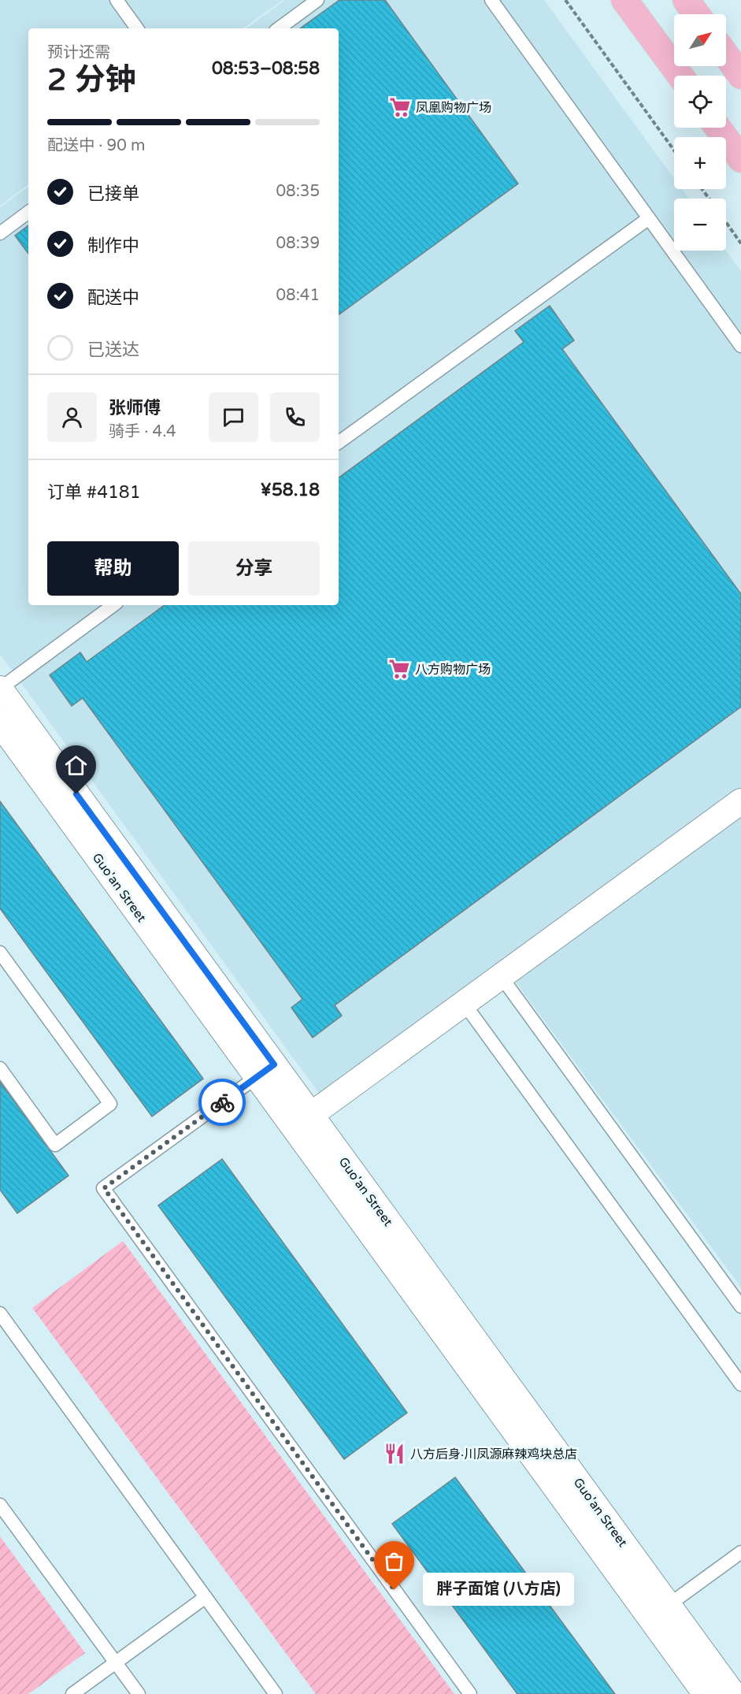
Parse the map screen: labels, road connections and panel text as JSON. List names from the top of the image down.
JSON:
{
  "streets": {
    "street": ["Guo'an Street"]
  },
  "places": {
    "supermarket": ["凤凰购物广场", "八方购物广场"],
    "restaurant": ["八方后身·川凤源麻辣鸡块总店"],
    "other": ["胖子面馆 (八方店)"]
  },
  "north": "top right",
  "page": {
    "map_buttons": ["+", "−"],
    "heading": ["2 分钟", "预计还需", "08:53–08:58"],
    "panel": [
      "张师傅",
      "骑手 · 4.4",
      "订单 #4181",
      "¥58.18"
    ],
    "bar": "配送中 · 90 m",
    "list": [
      ["已接单", "08:35"],
      ["制作中", "08:39"],
      ["配送中", "08:41"],
      "已送达"
    ],
    "buttons": ["帮助", "分享"],
    "bubble": "胖子面馆 (八方店)"
  }
}
